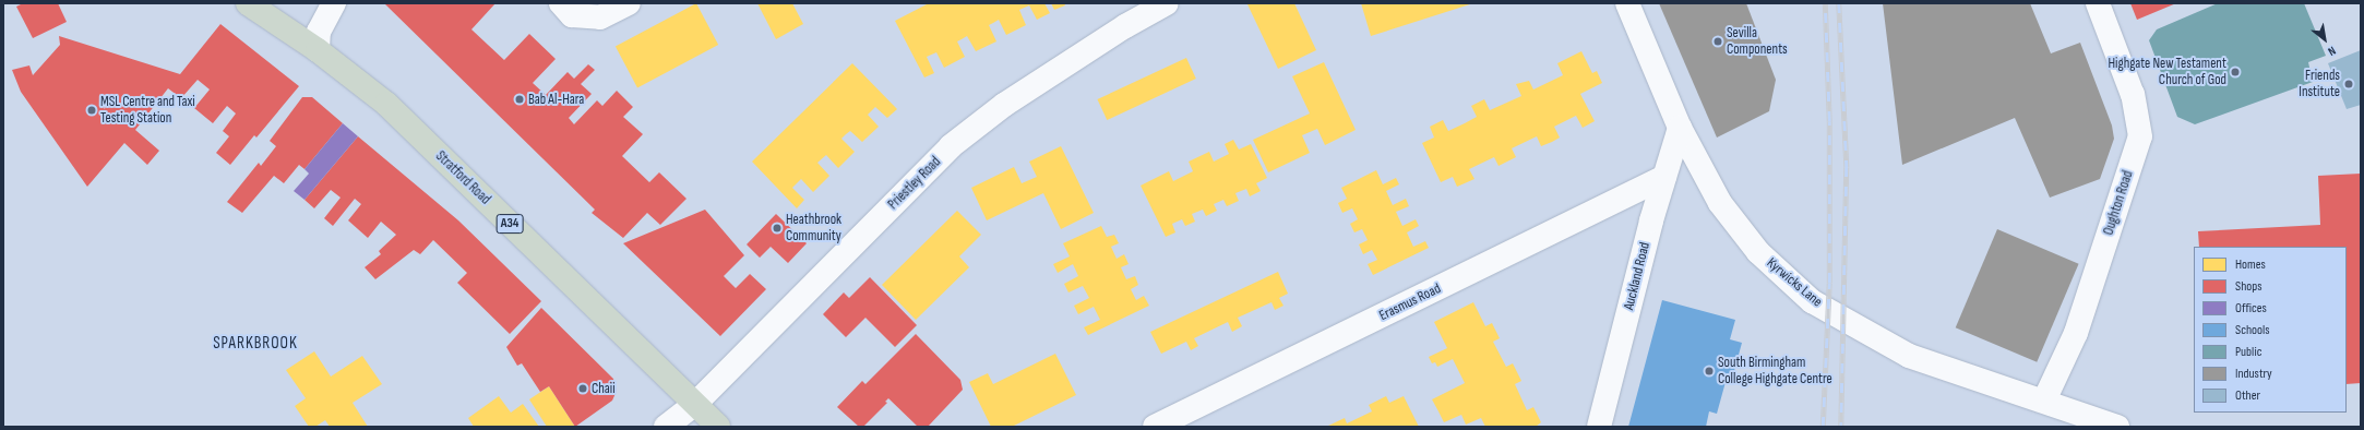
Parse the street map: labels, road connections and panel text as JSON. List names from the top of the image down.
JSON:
{
  "streets": {
    "highway": ["Stratford Road", "A34"],
    "street": [
      "Priestley Road",
      "Oughton Road",
      "Auckland Road",
      "Kyrwicks Lane",
      "Erasmus Road"
    ]
  },
  "crossings": [
    ["Stratford Road", "Priestley Road"],
    ["Oughton Road", "Kyrwicks Lane"],
    ["Auckland Road", "Kyrwicks Lane"],
    ["Auckland Road", "Erasmus Road"]
  ],
  "districts": ["SPARKBROOK"],
  "places": [
    "Sevilla Components",
    "Highgate New Testament Church of God",
    "Friends Institute",
    "Bab Al-Hara",
    "MSL Centre and Taxi Testing Station",
    "Heathbrook Community",
    "South Birmingham College Highgate Centre",
    "Chaii"
  ],
  "legend": [
    "Homes",
    "Shops",
    "Offices",
    "Schools",
    "Public",
    "Industry",
    "Other"
  ],
  "north": "bottom right"
}
